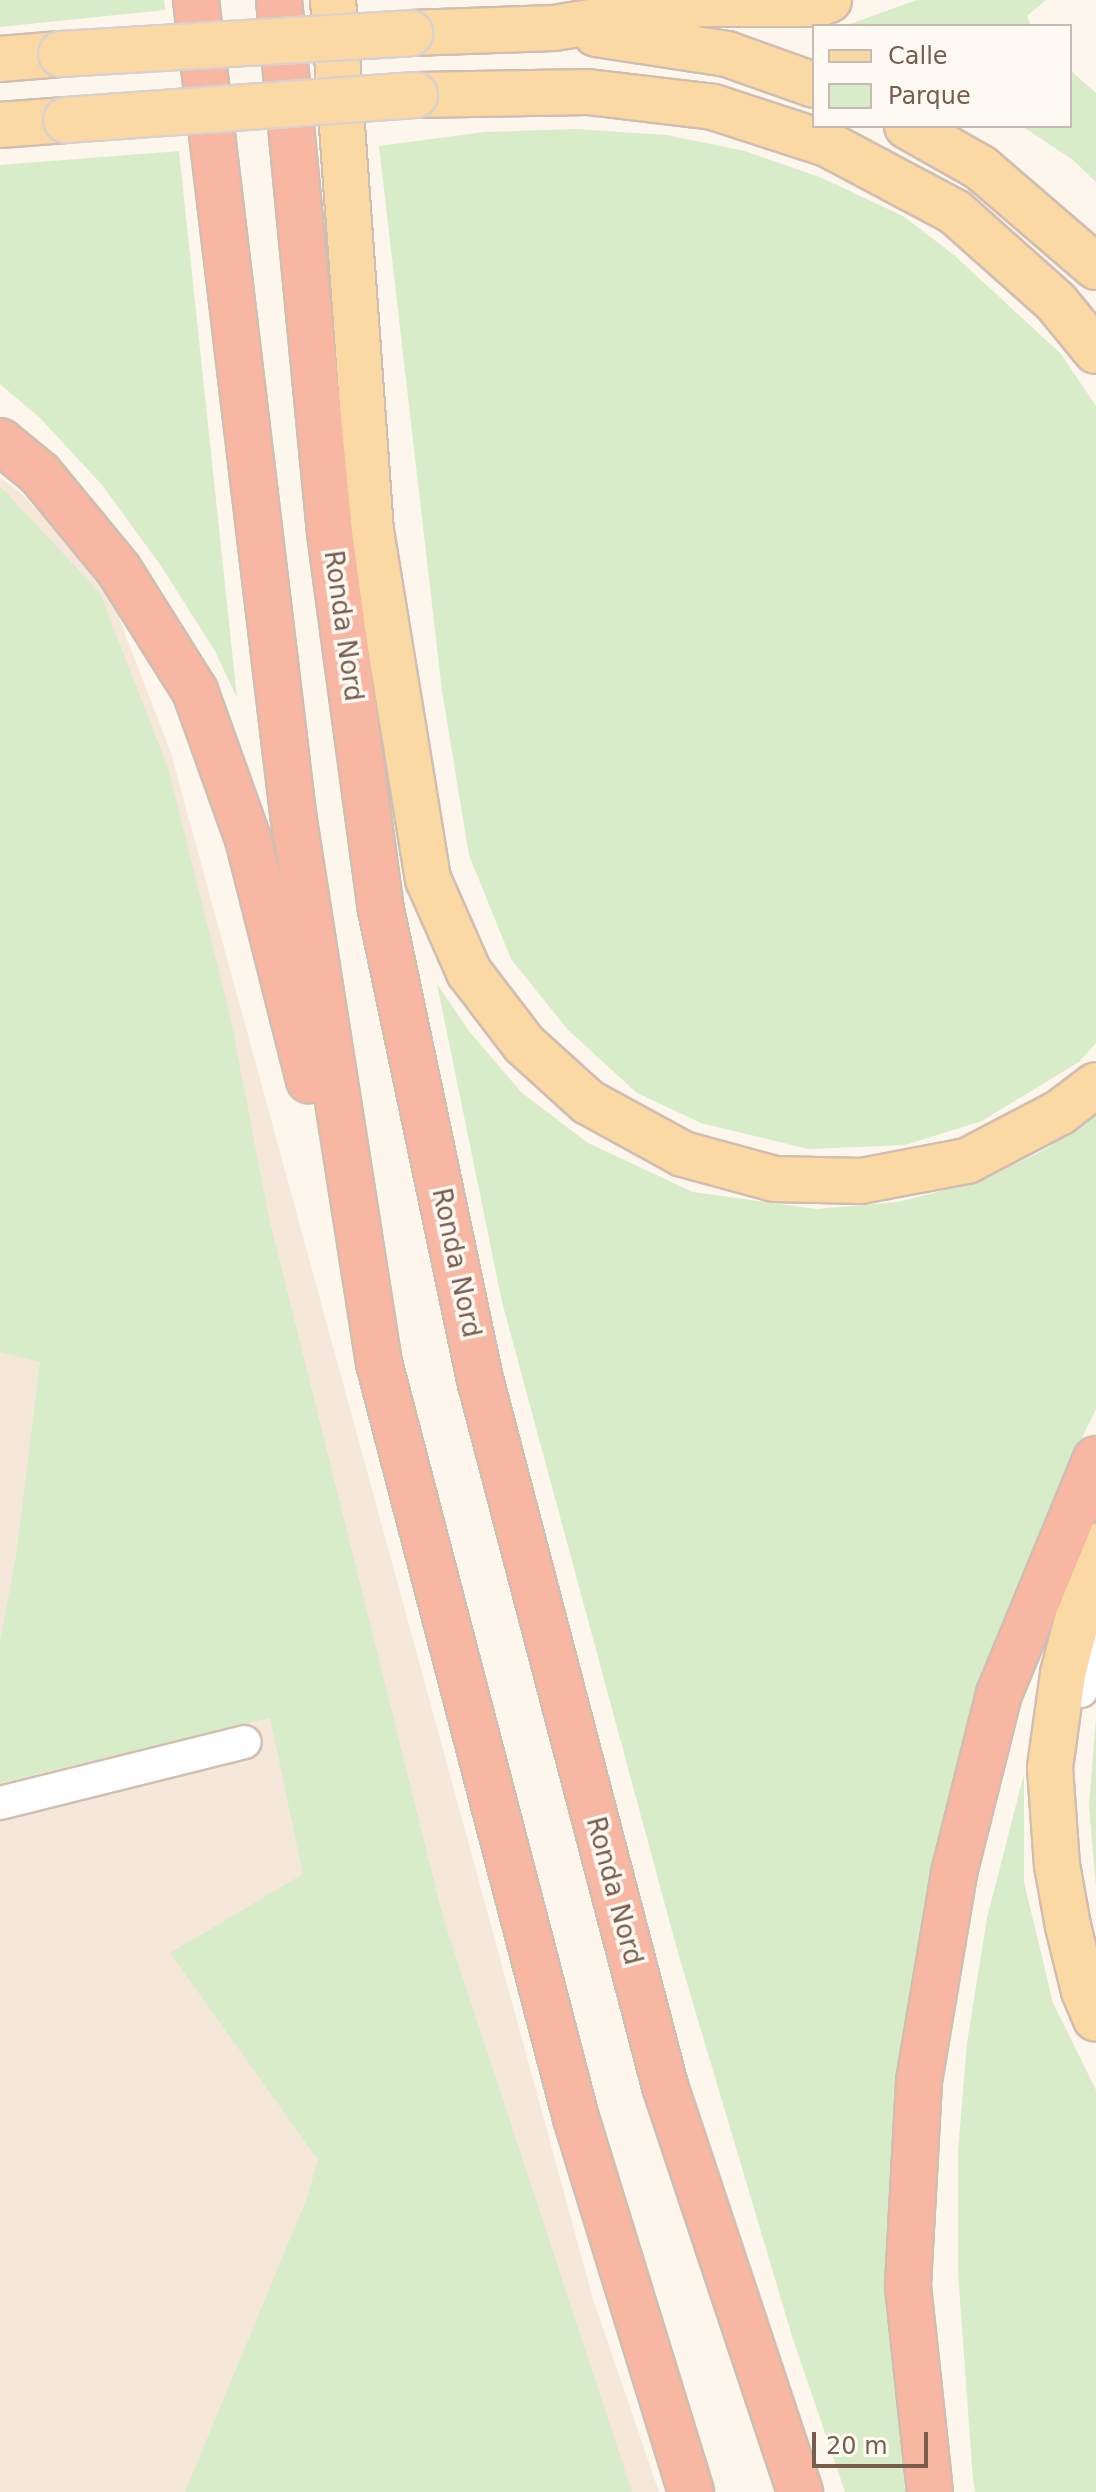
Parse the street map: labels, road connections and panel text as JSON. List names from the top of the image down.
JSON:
{
  "streets": {
    "highway": ["Ronda Nord"]
  },
  "legend": ["Calle", "Parque"],
  "scale_bar": "20 m"
}
